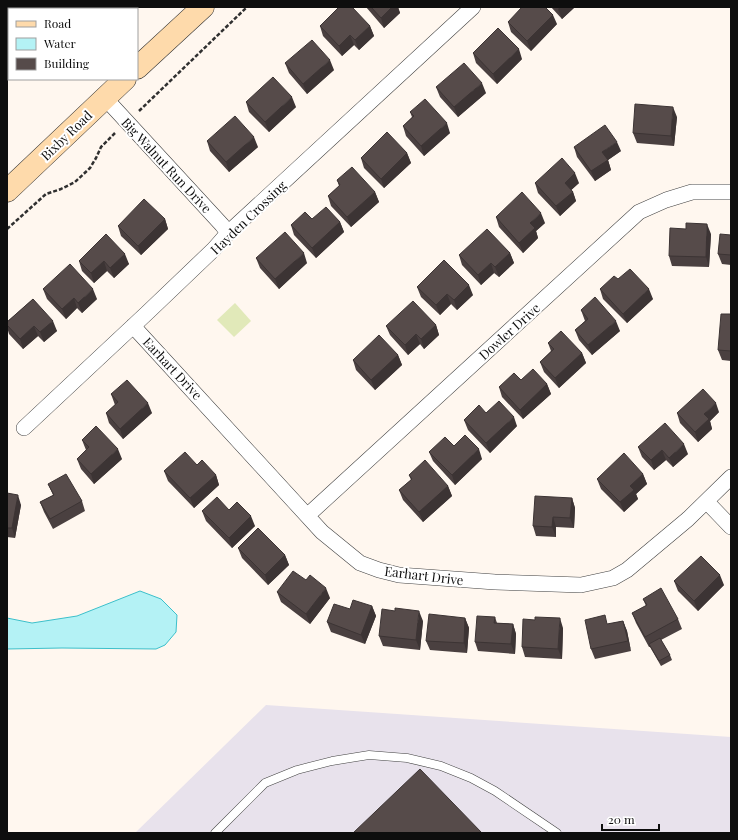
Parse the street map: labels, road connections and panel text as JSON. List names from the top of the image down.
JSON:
{
  "streets": {
    "street": [
      "Bixby Road",
      "Big Walnut Run Drive",
      "Hayden Crossing",
      "Dowler Drive",
      "Earhart Drive"
    ]
  },
  "crossings": [
    ["Bixby Road", "Big Walnut Run Drive"],
    ["Big Walnut Run Drive", "Hayden Crossing"],
    ["Hayden Crossing", "Earhart Drive"],
    ["Dowler Drive", "Earhart Drive"]
  ],
  "legend": ["Road", "Water", "Building"],
  "scale_bar": "20 m"
}
